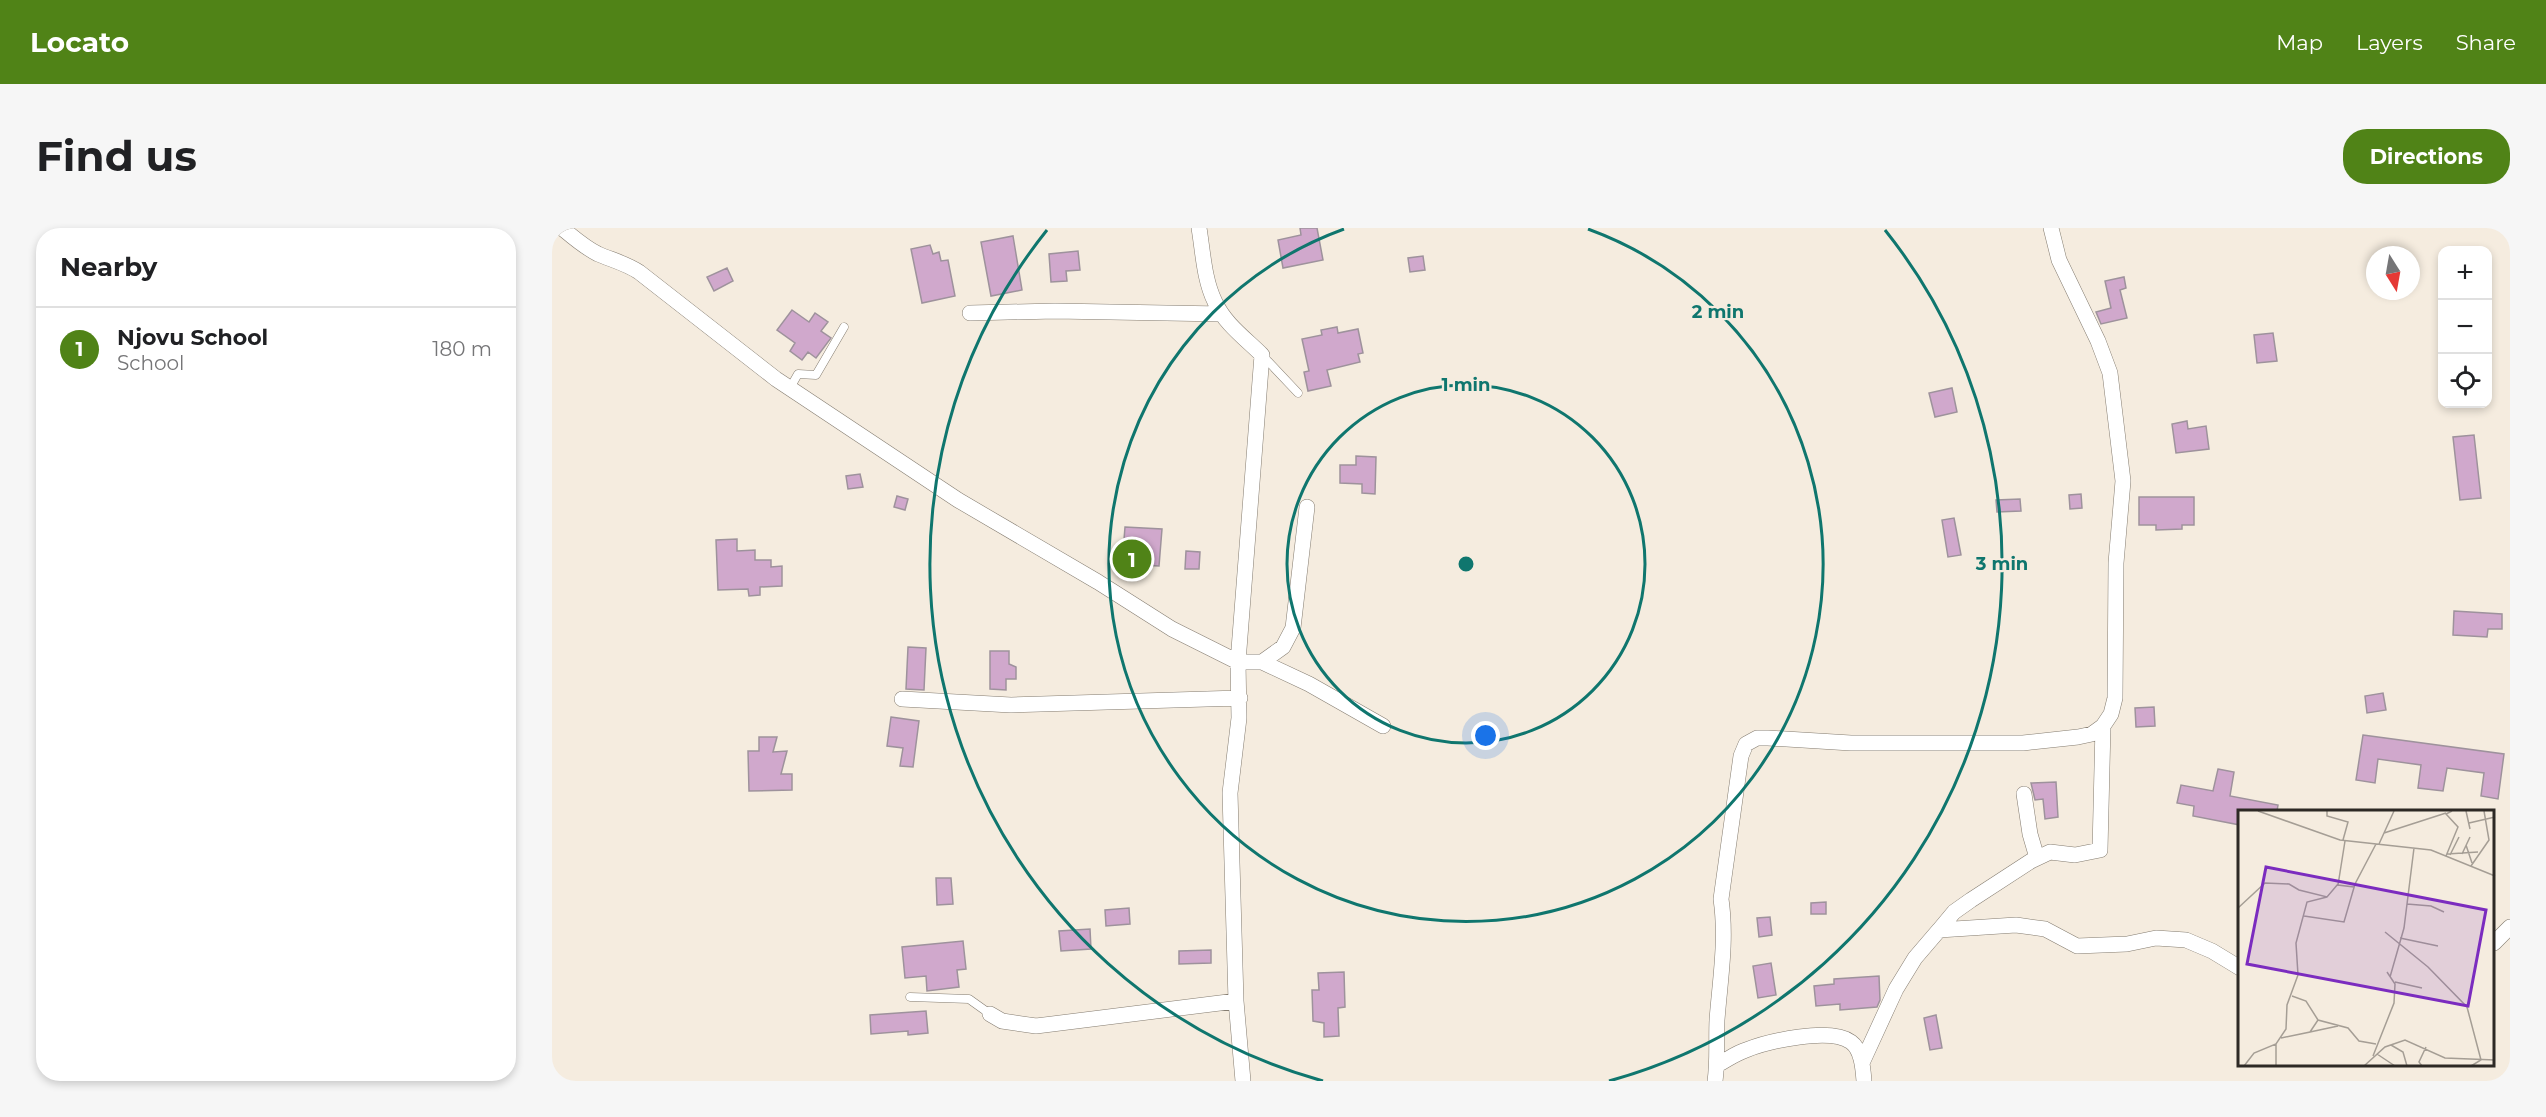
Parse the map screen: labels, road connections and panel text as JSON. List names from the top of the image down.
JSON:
{
  "north": "bottom",
  "page": {
    "header": "Locato",
    "nav": ["Map", "Layers", "Share"],
    "buttons": "Directions",
    "title": "Find us",
    "heading": "Nearby",
    "map_buttons": ["+", "−"],
    "list": [
      {
        "mark": "1",
        "name": "Njovu School",
        "note": "School",
        "value": "180 m"
      }
    ],
    "pins": "1"
  },
  "rings": ["2 min", "1 min", "3 min"]
}
